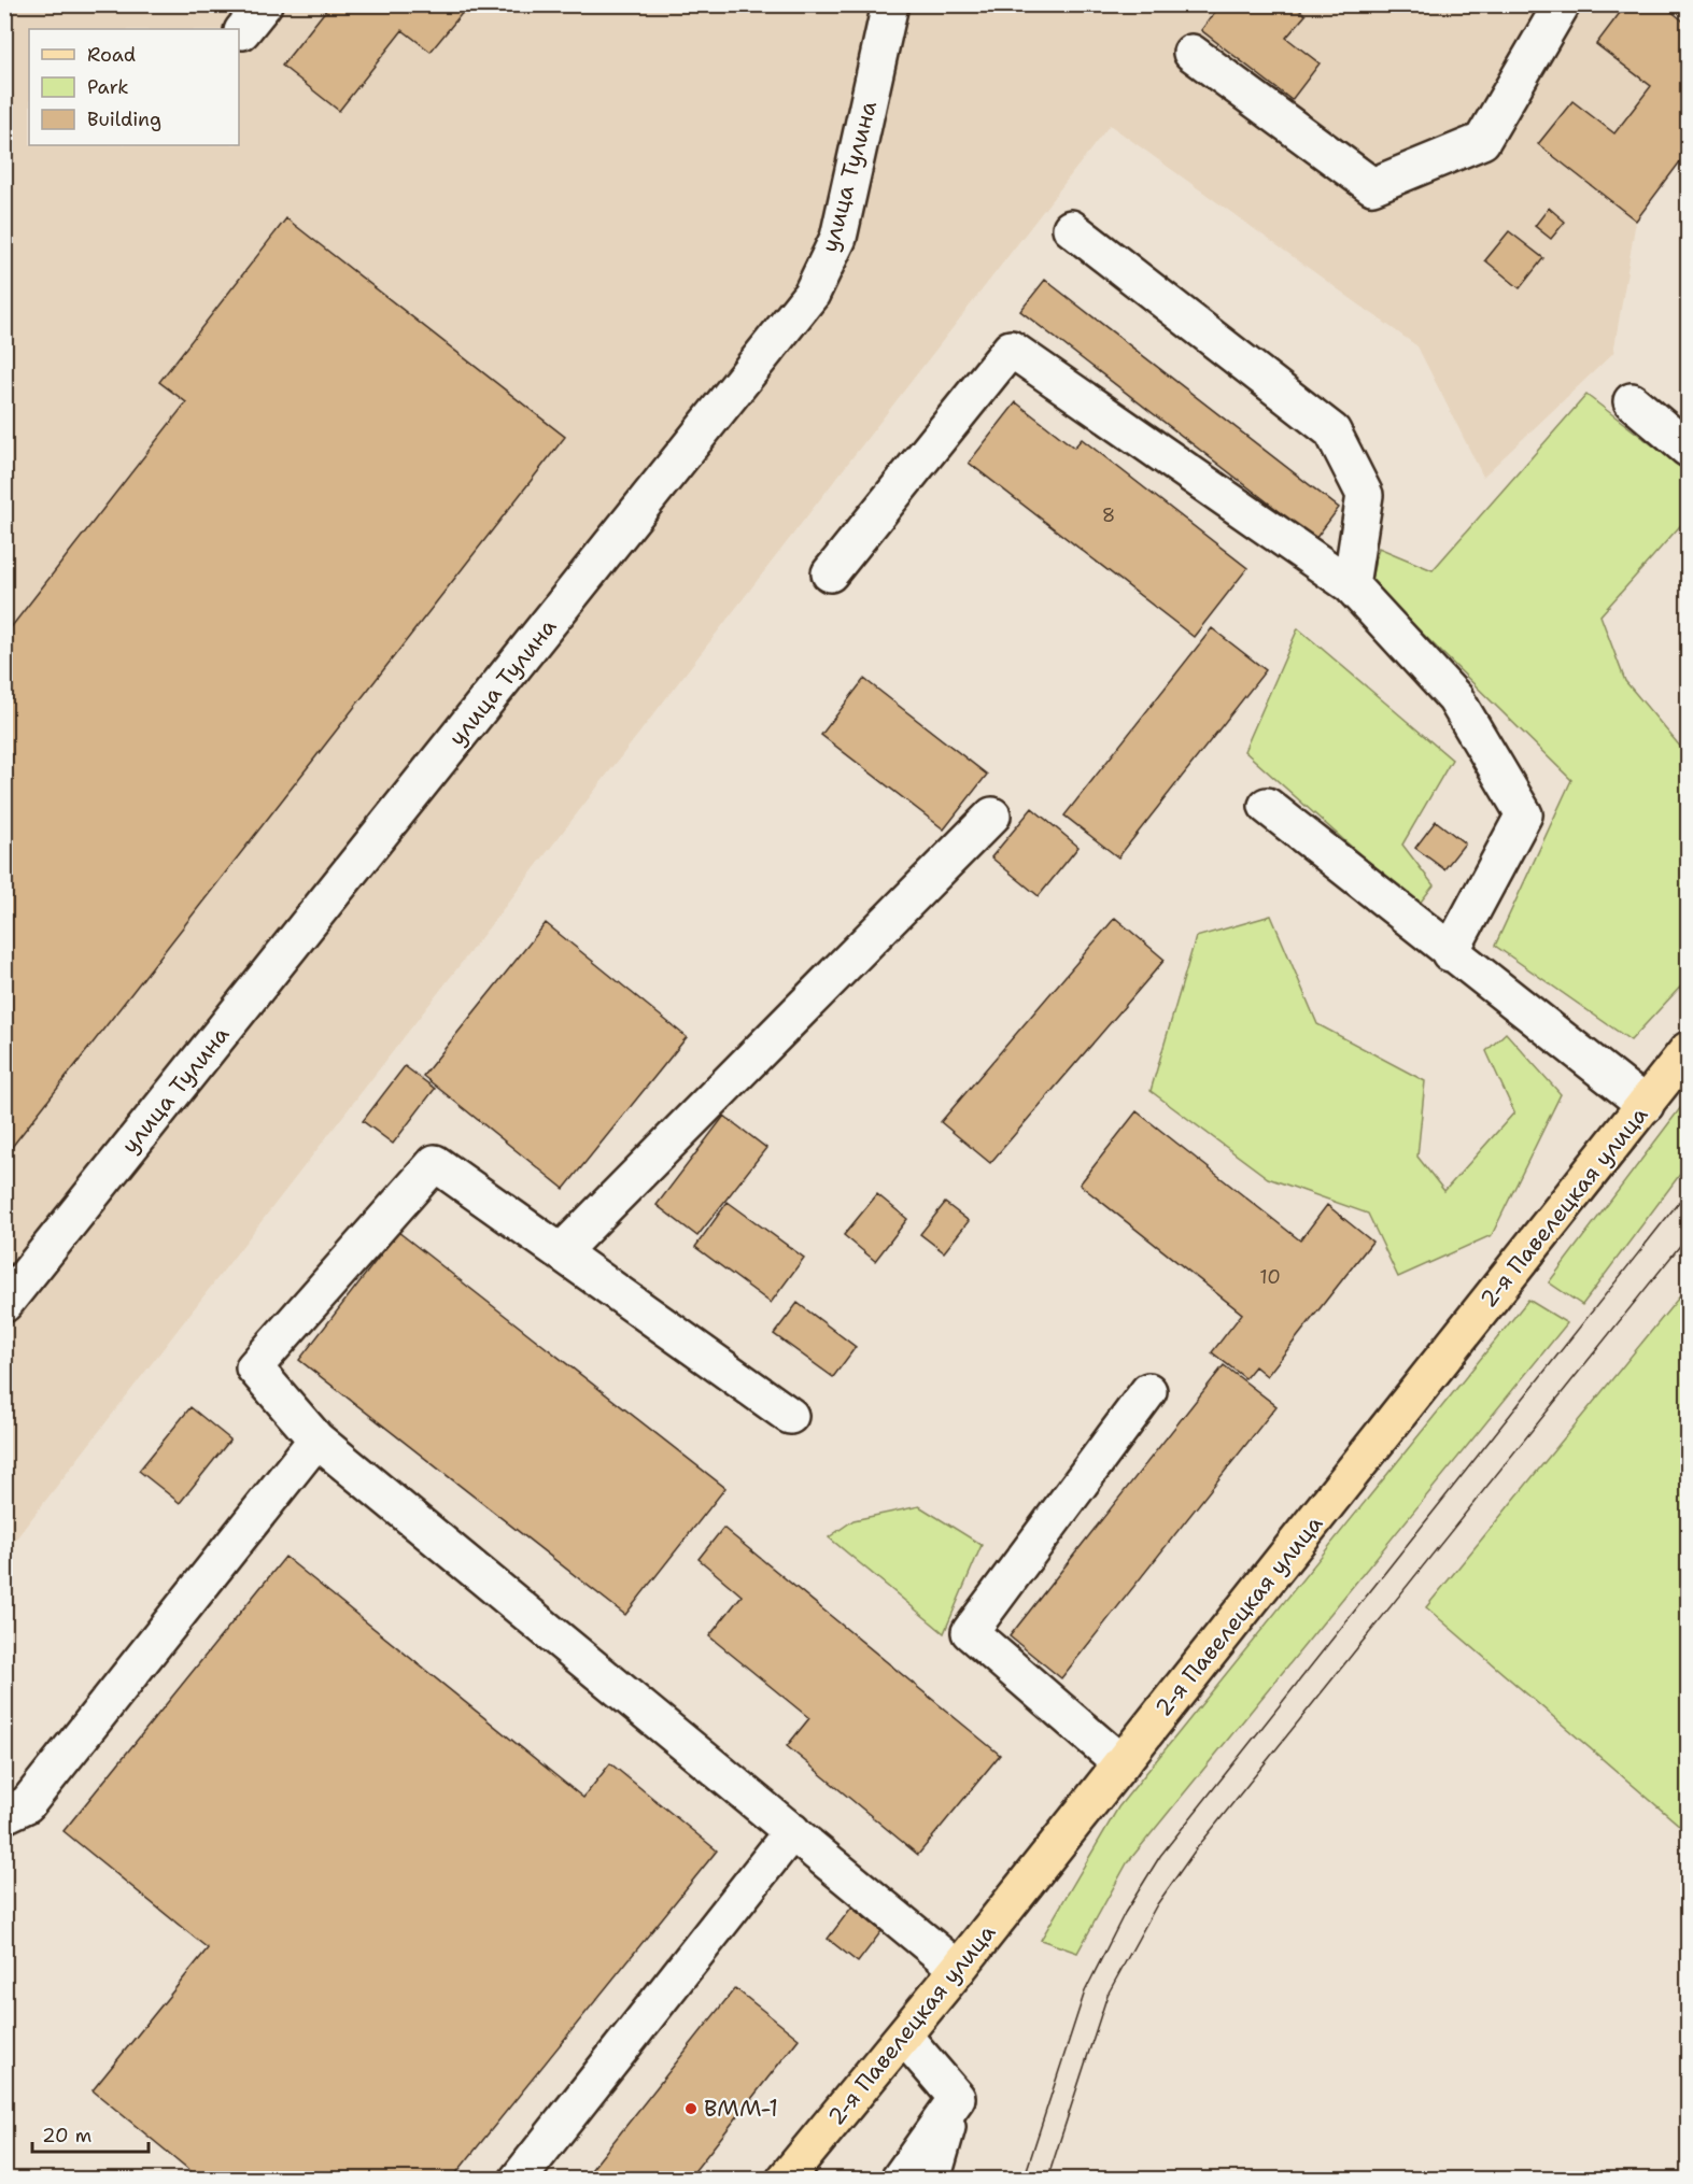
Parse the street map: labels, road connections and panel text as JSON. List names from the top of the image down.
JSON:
{
  "streets": {
    "main road": ["2-я Павелецкая улица"],
    "street": ["улица Тулина"]
  },
  "places": ["ВММ-1"],
  "house_numbers": ["8", "10"],
  "legend": ["Road", "Park", "Building"],
  "scale_bar": "20 m"
}
